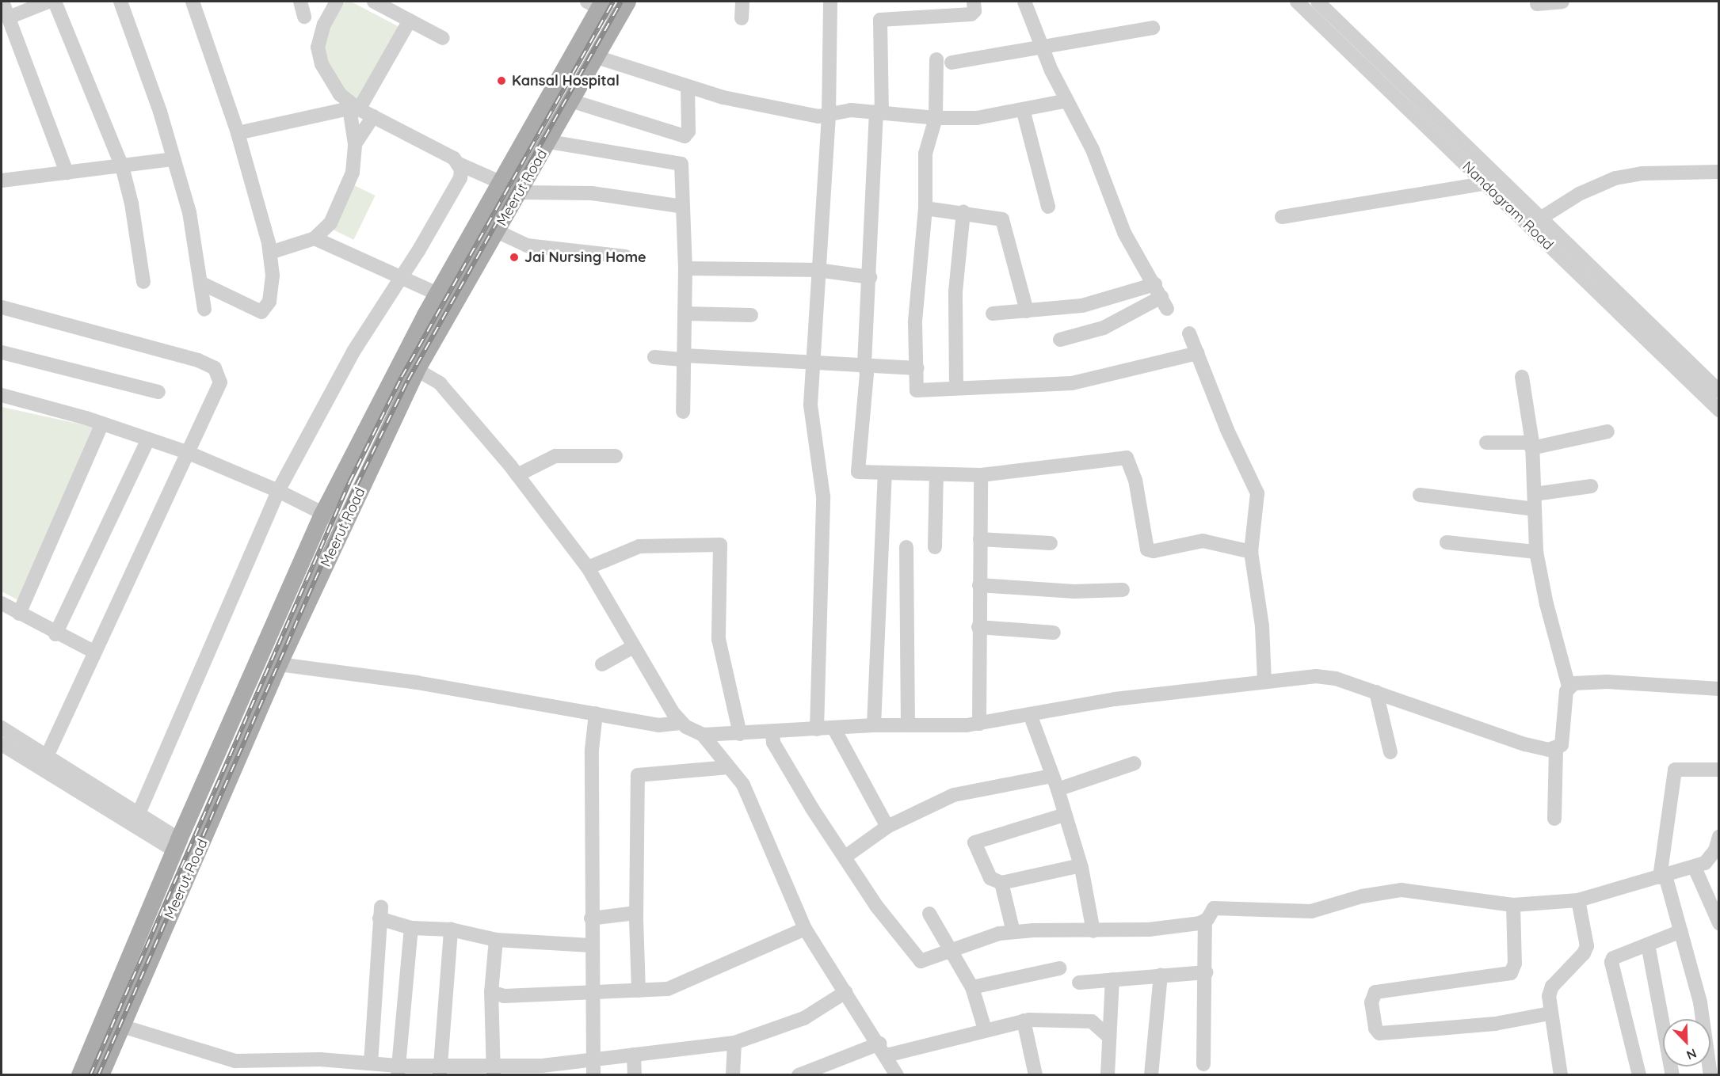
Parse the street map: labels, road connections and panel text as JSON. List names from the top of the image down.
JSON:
{
  "streets": {
    "main road": ["Meerut Road"],
    "street": ["Nandagram Road"]
  },
  "places": ["Kansal Hospital", "Jai Nursing Home"],
  "north": "bottom right"
}
